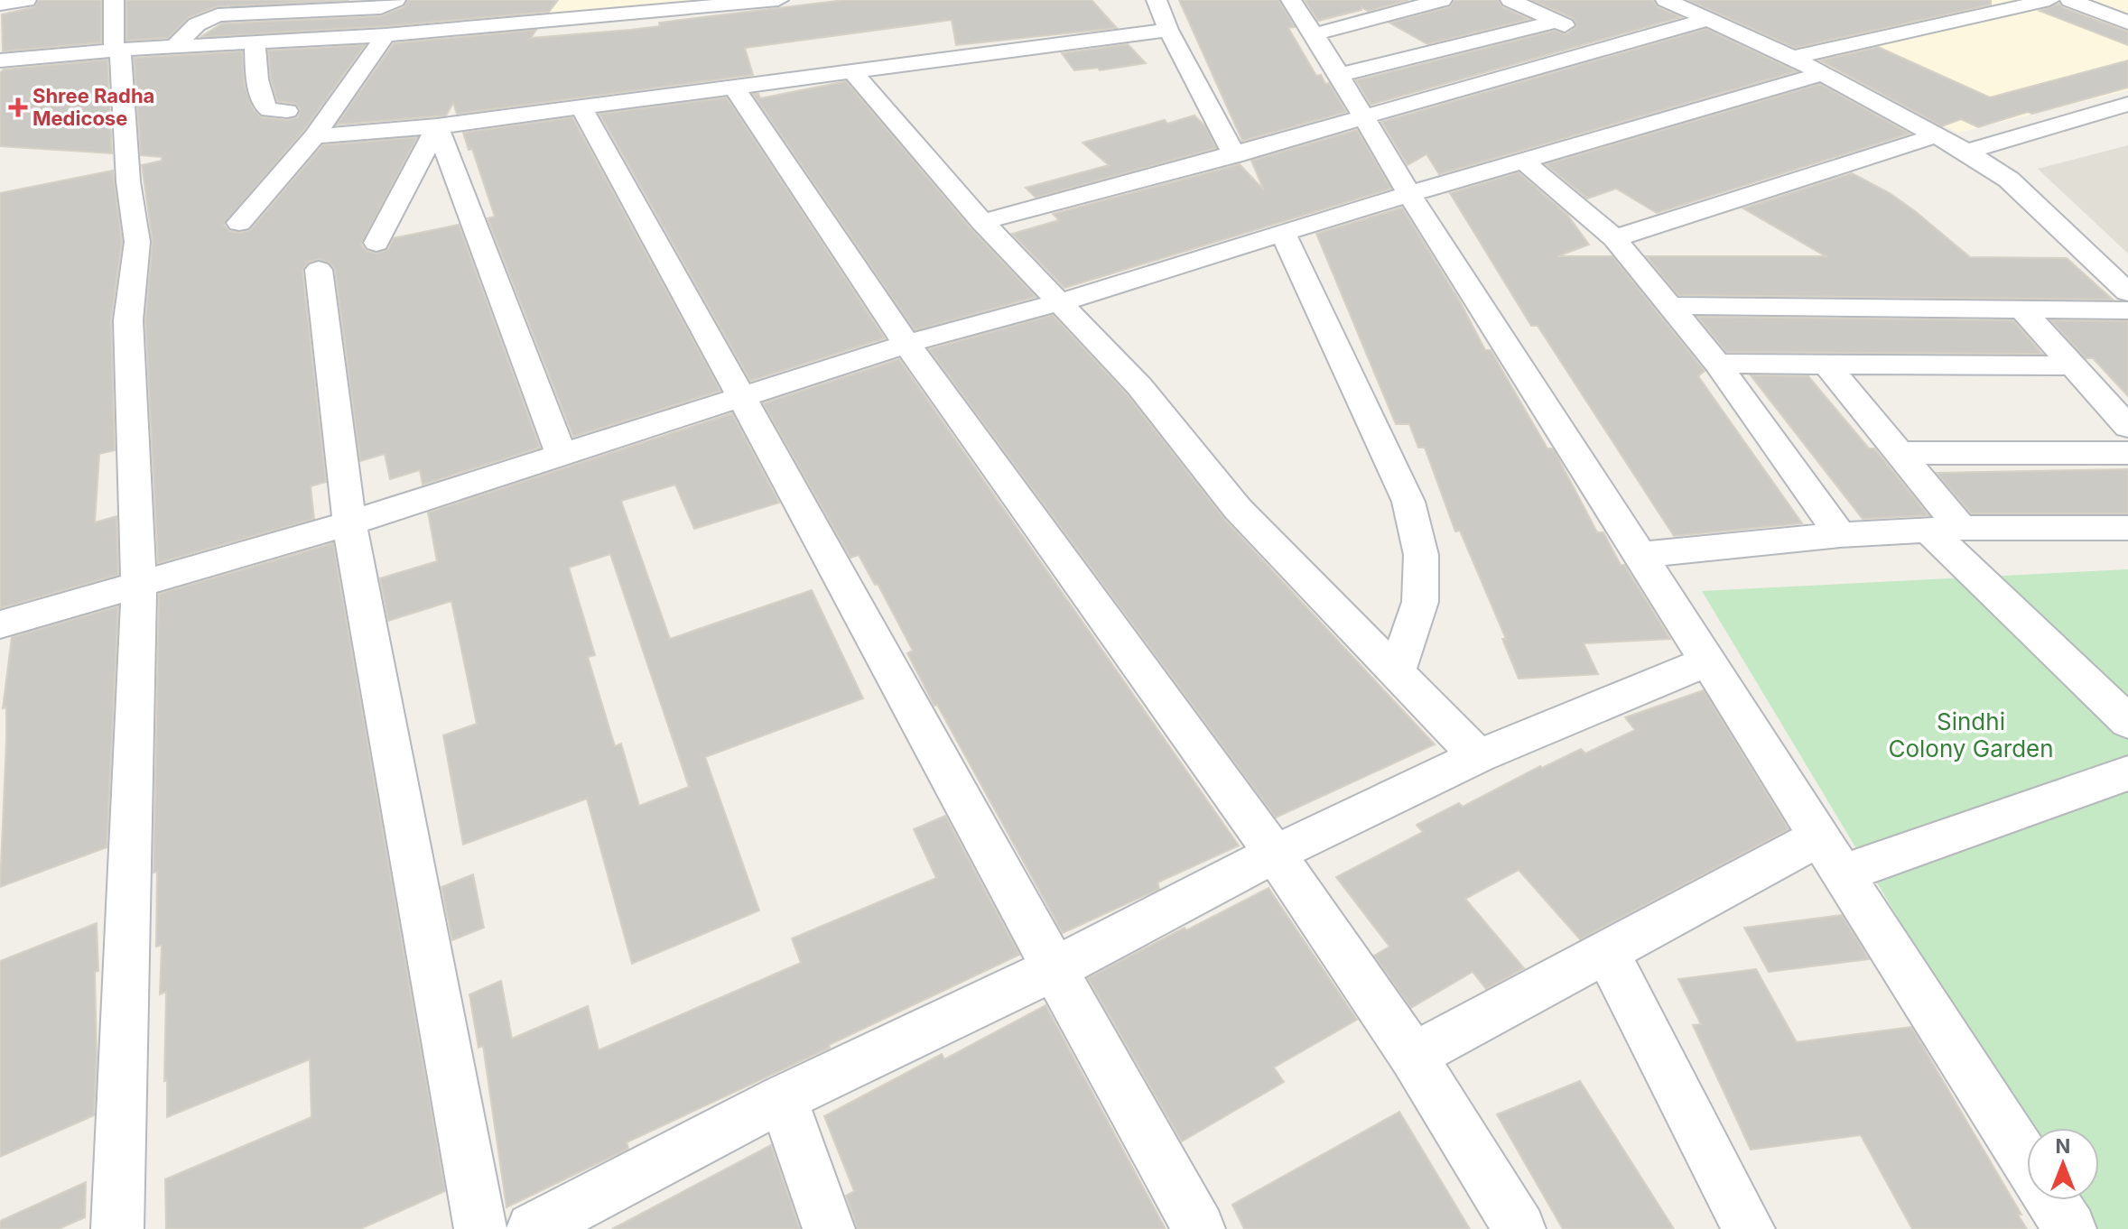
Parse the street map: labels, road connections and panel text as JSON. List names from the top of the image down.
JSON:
{
  "parks": ["Sindhi Colony Garden"],
  "places": {
    "health": ["Shree Radha Medicose"]
  },
  "north": "top"
}
